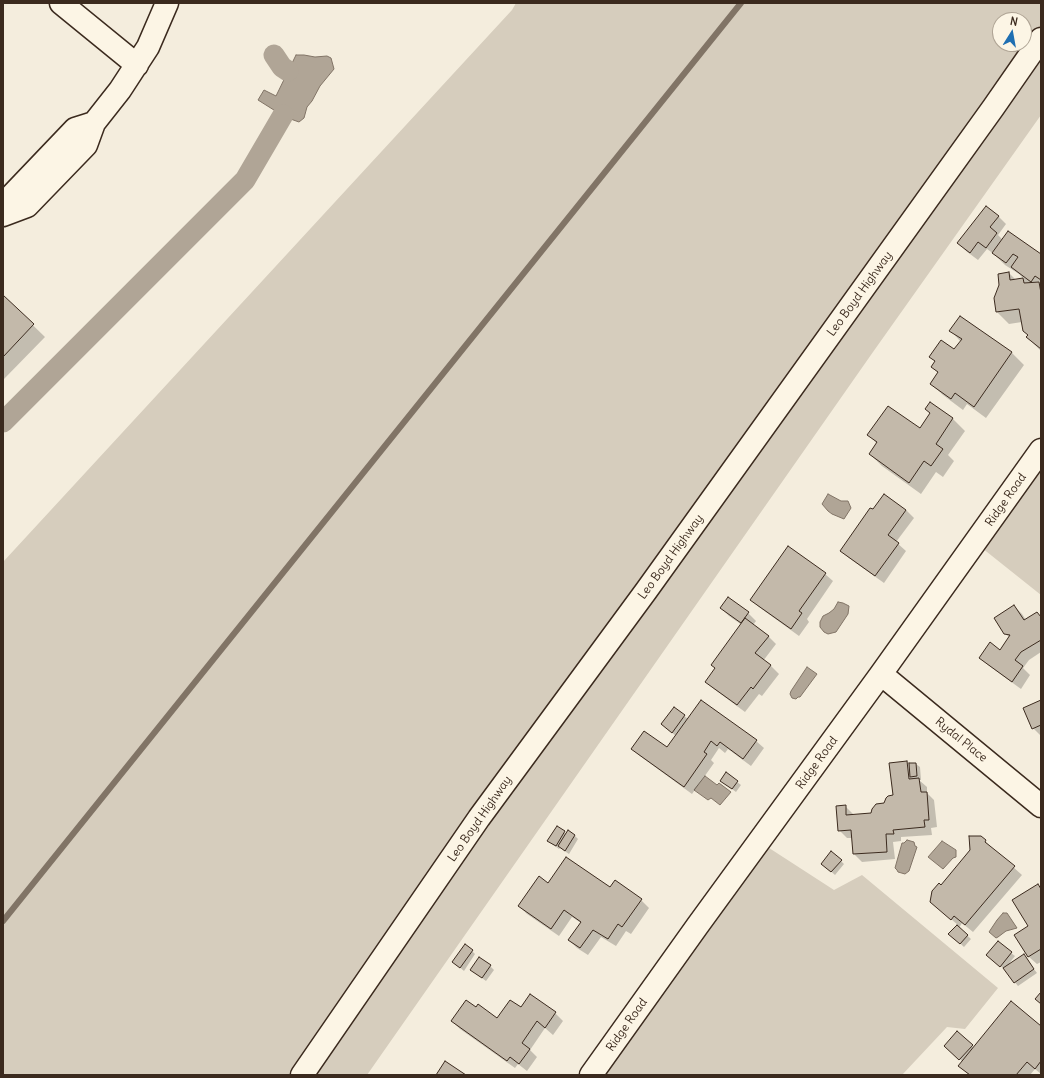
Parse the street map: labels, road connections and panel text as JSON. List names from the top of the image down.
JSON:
{
  "streets": {
    "main road": ["Leo Boyd Highway", "Ridge Road", "Rydal Place"]
  },
  "crossings": [
    ["Ridge Road", "Rydal Place"]
  ],
  "north": "top"
}
